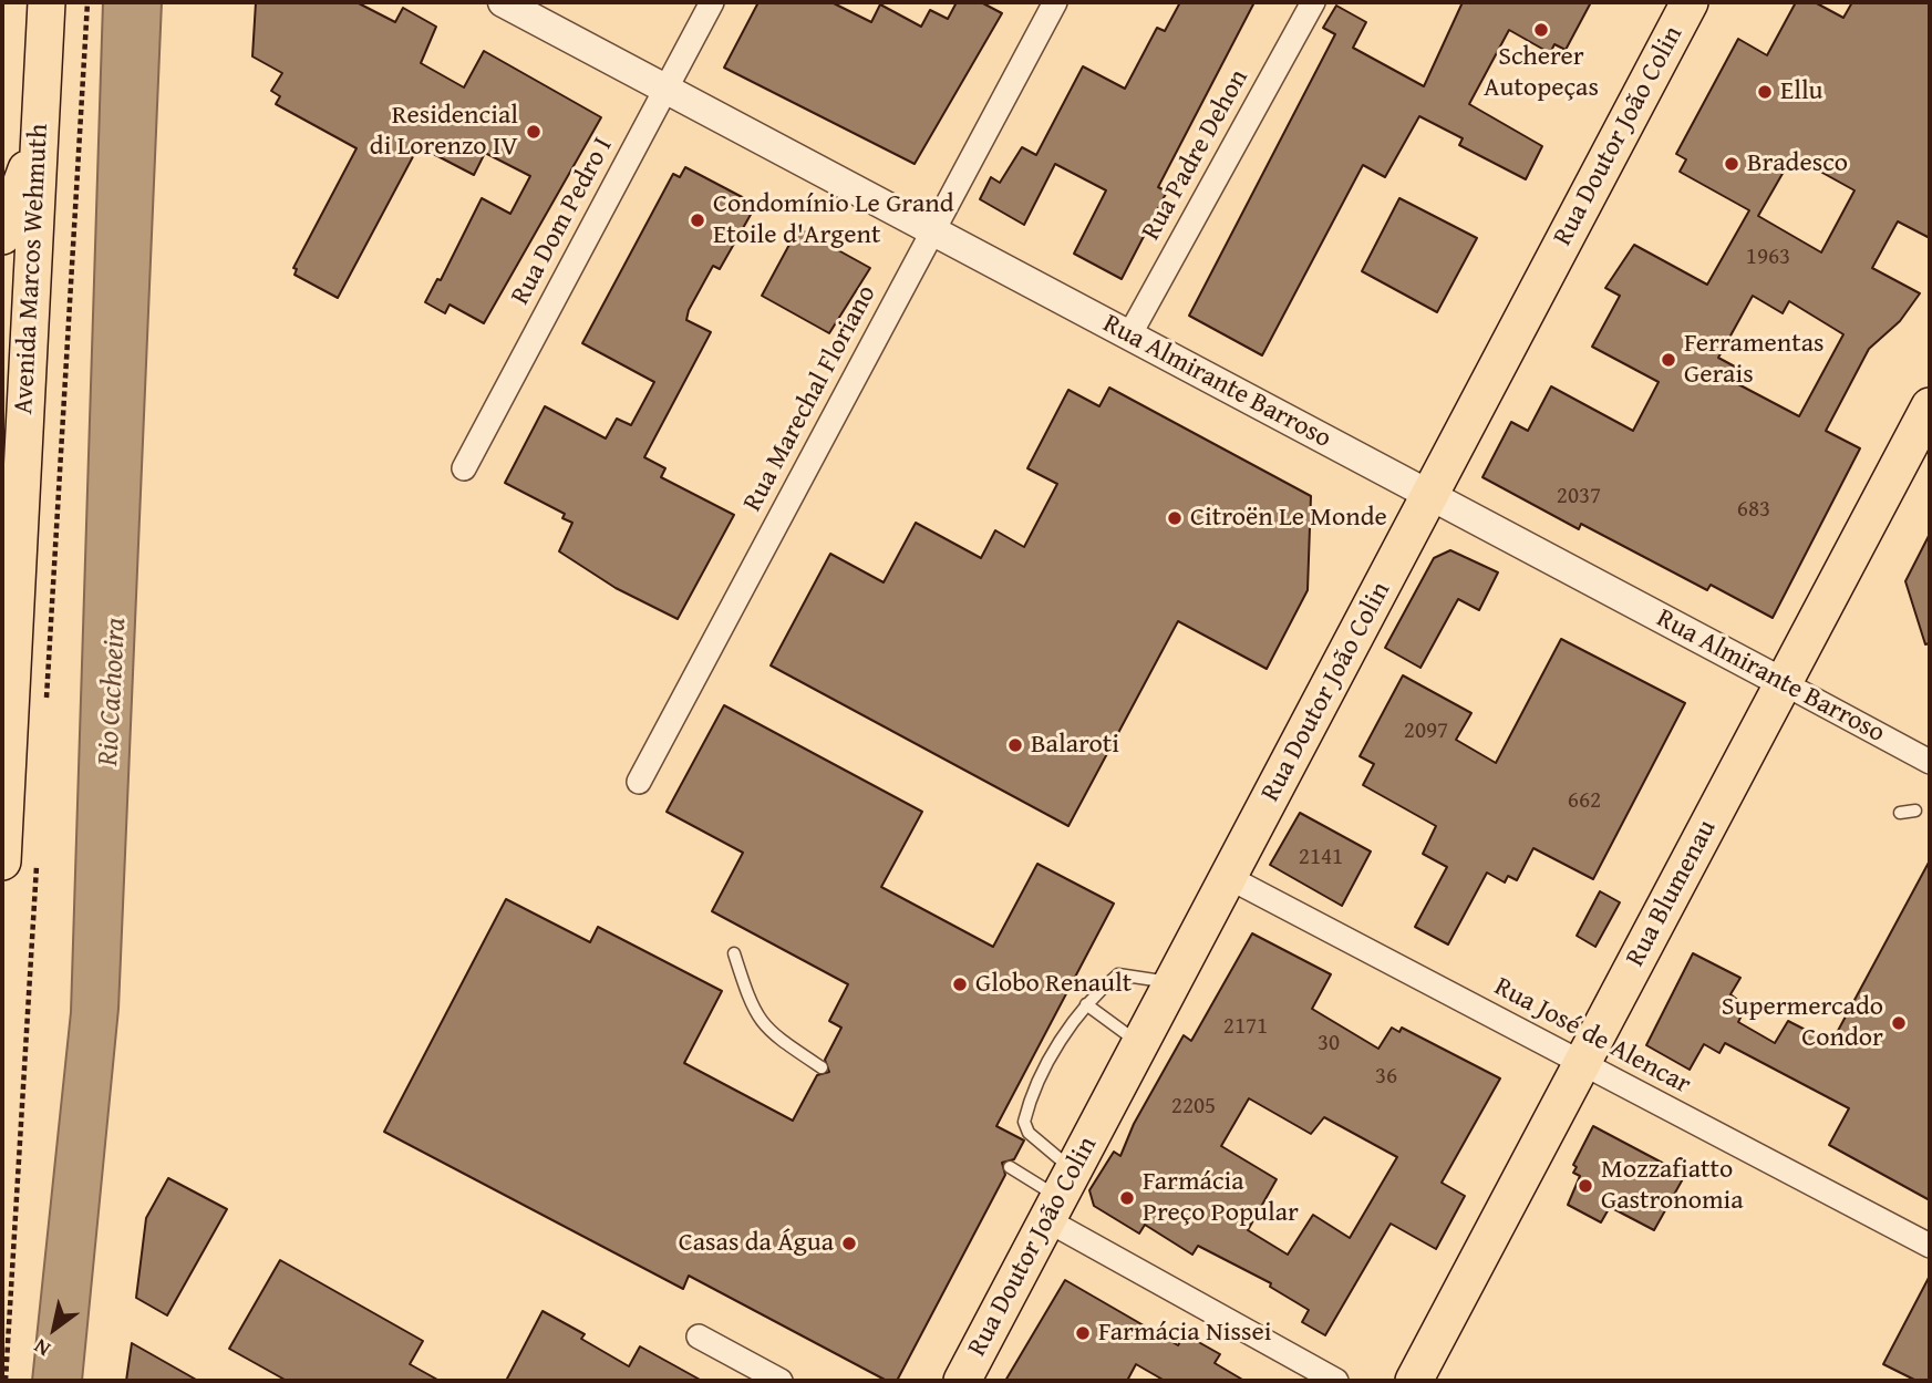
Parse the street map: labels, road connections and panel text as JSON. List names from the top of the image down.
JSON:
{
  "streets": {
    "main road": ["Rua Doutor João Colin", "Avenida Marcos Wehmuth", "Rua Blumenau"],
    "street": [
      "Rua Padre Dehon",
      "Rua Dom Pedro I",
      "Rua Almirante Barroso",
      "Rua Marechal Floriano",
      "Rua José de Alencar"
    ]
  },
  "crossings": [
    ["Rua Doutor João Colin", "Rua Almirante Barroso"],
    ["Rua Doutor João Colin", "Rua José de Alencar"],
    ["Rua Padre Dehon", "Rua Almirante Barroso"],
    ["Rua Dom Pedro I", "Rua Almirante Barroso"],
    ["Rua Almirante Barroso", "Rua Marechal Floriano"],
    ["Rua Almirante Barroso", "Rua Blumenau"],
    ["Rua Blumenau", "Rua José de Alencar"]
  ],
  "water": ["Rio Cachoeira"],
  "places": [
    "Scherer Autopeças",
    "Ellu",
    "Residencial di Lorenzo IV",
    "Bradesco",
    "Condomínio Le Grand Etoile d'Argent",
    "Ferramentas Gerais",
    "Citroën Le Monde",
    "Balaroti",
    "Globo Renault",
    "Supermercado Condor",
    "Mozzafiatto Gastronomia",
    "Farmácia Preço Popular",
    "Casas da Água",
    "Farmácia Nissei"
  ],
  "house_numbers": [
    "1963",
    "2037",
    "683",
    "2097",
    "662",
    "2141",
    "2171",
    "30",
    "36",
    "2205"
  ],
  "north": "bottom left"
}
